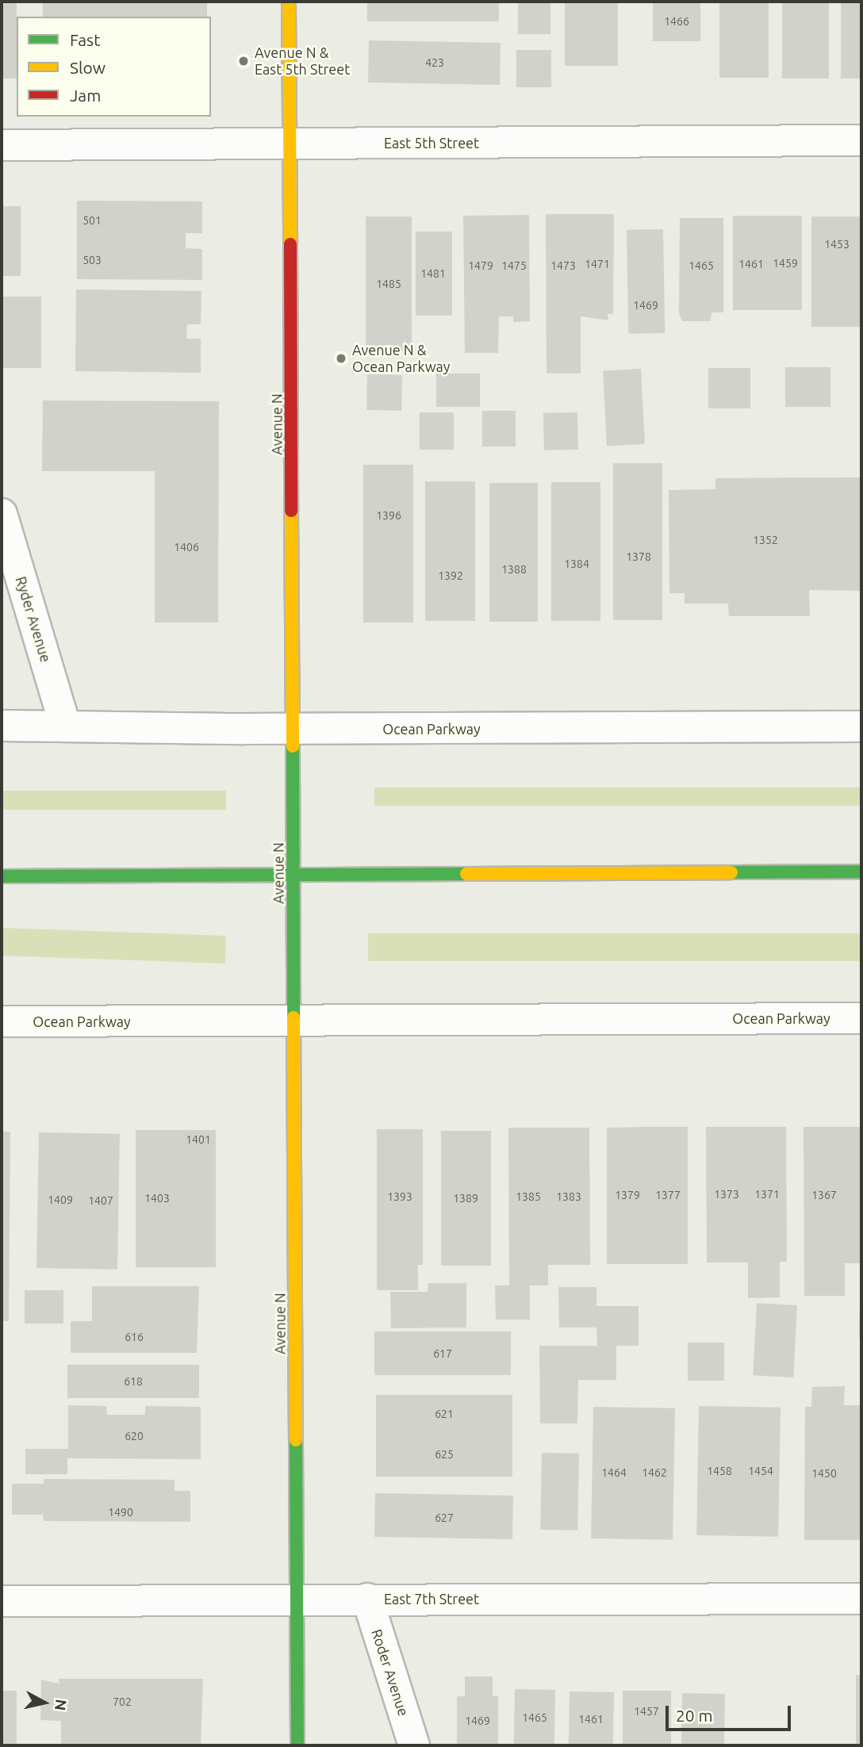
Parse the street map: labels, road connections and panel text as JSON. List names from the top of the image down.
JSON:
{
  "streets": {
    "street": [
      "East 5th Street",
      "Avenue N",
      "Ryder Avenue",
      "Ocean Parkway",
      "East 7th Street",
      "Roder Avenue"
    ]
  },
  "crossings": [
    ["East 5th Street", "Avenue N"],
    ["Avenue N", "Ocean Parkway"],
    ["Avenue N", "East 7th Street"],
    ["Ryder Avenue", "Ocean Parkway"],
    ["East 7th Street", "Roder Avenue"]
  ],
  "places": ["Avenue N & East 5th Street", "Avenue N & Ocean Parkway"],
  "house_numbers": [
    "1466",
    "423",
    "501",
    "1453",
    "503",
    "1459",
    "1471",
    "1461",
    "1479",
    "1475",
    "1473",
    "1465",
    "1481",
    "1485",
    "1469",
    "1396",
    "1352",
    "1406",
    "1378",
    "1384",
    "1388",
    "1392",
    "1401",
    "1373",
    "1371",
    "1379",
    "1377",
    "1367",
    "1393",
    "1385",
    "1383",
    "1403",
    "1389",
    "1409",
    "1407",
    "616",
    "617",
    "618",
    "621",
    "620",
    "625",
    "1458",
    "1454",
    "1464",
    "1462",
    "1450",
    "1490",
    "627",
    "702",
    "1457",
    "1465",
    "1461",
    "1469"
  ],
  "legend": ["Fast", "Slow", "Jam"],
  "scale_bar": "20 m",
  "north": "right"
}
